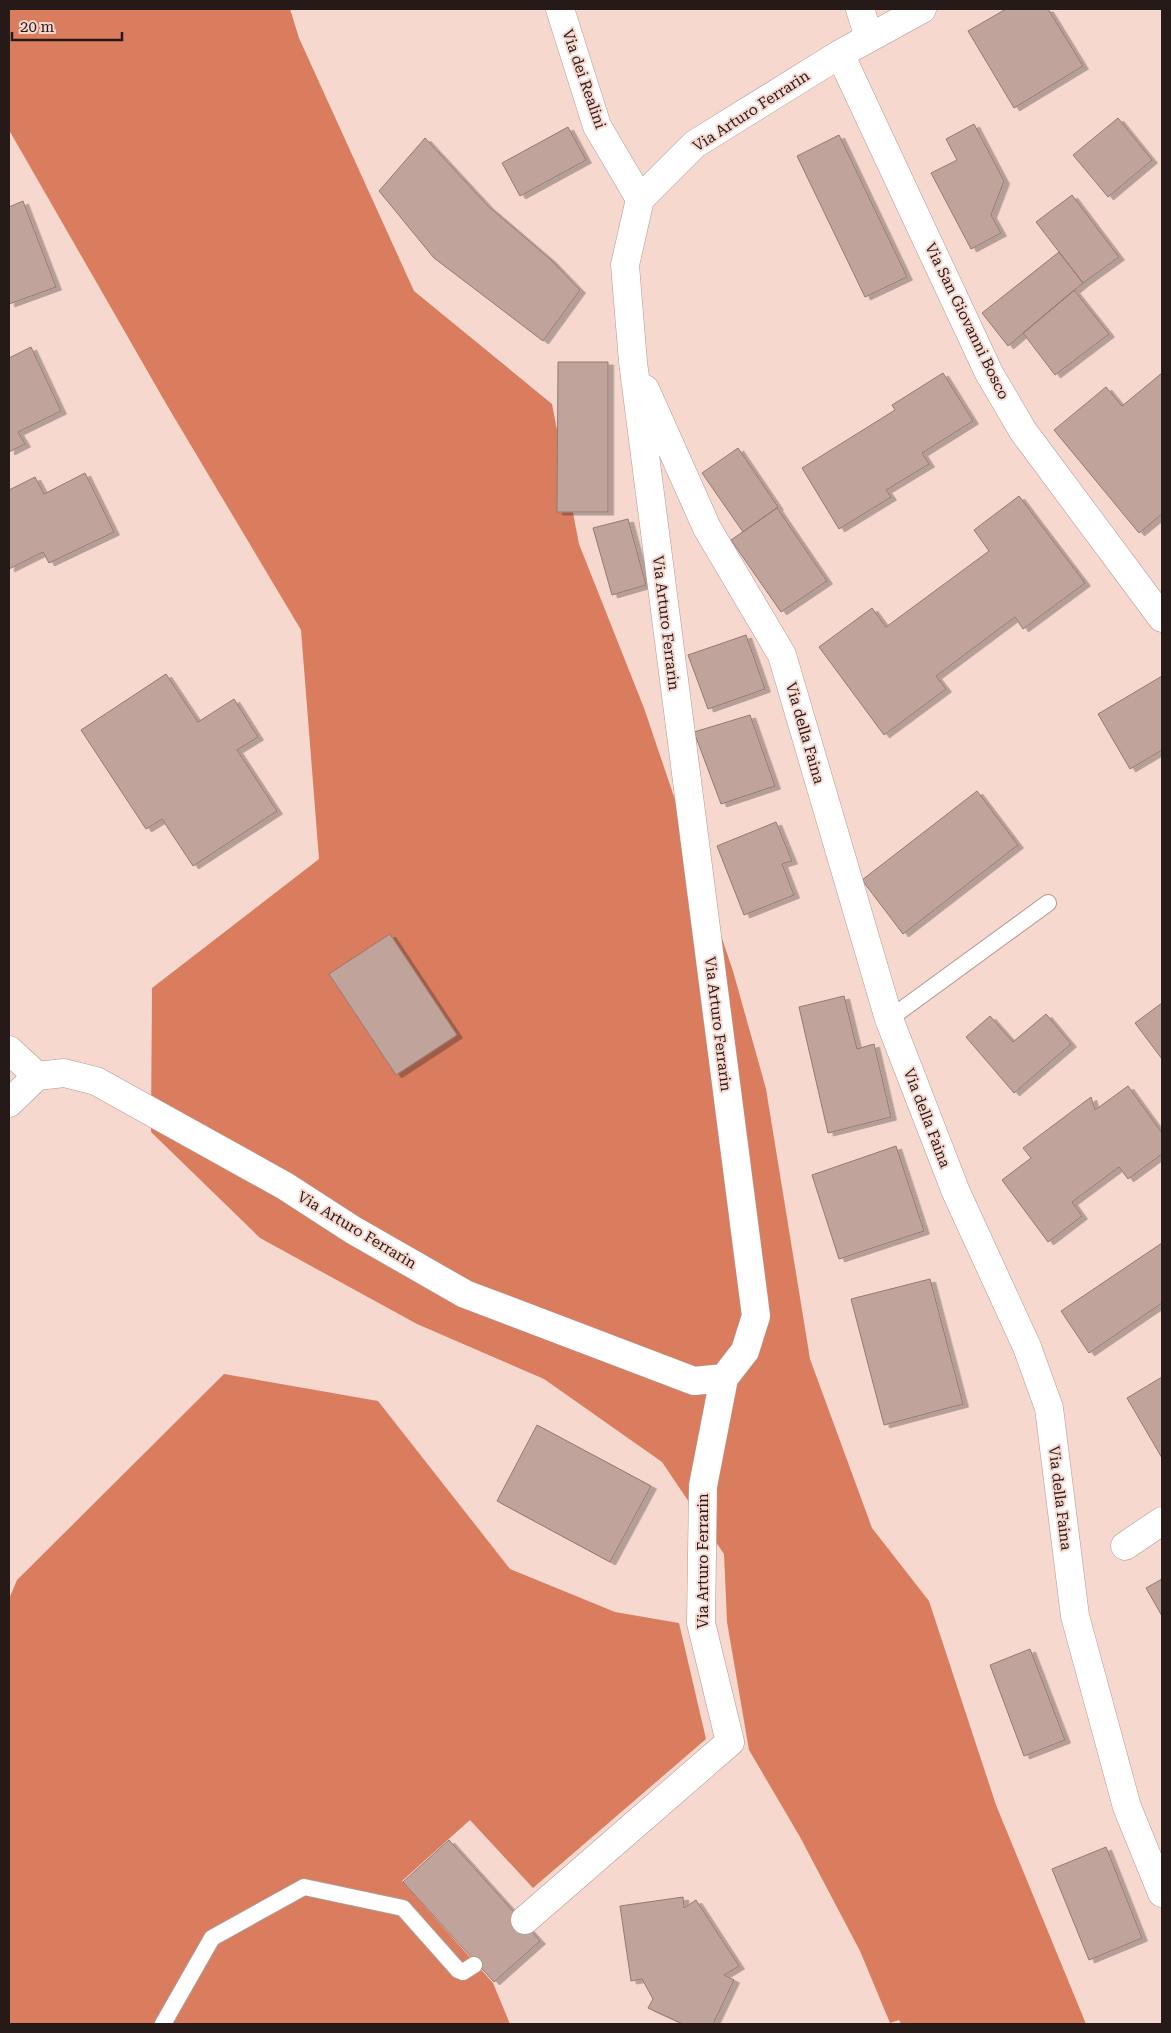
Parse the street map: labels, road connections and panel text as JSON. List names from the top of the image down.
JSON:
{
  "streets": {
    "street": [
      "Via dei Realini",
      "Via Arturo Ferrarin",
      "Via San Giovanni Bosco",
      "Via della Faina"
    ]
  },
  "crossings": [
    ["Via dei Realini", "Via Arturo Ferrarin"],
    ["Via Arturo Ferrarin", "Via San Giovanni Bosco"],
    ["Via Arturo Ferrarin", "Via della Faina"]
  ],
  "scale_bar": "20 m"
}
